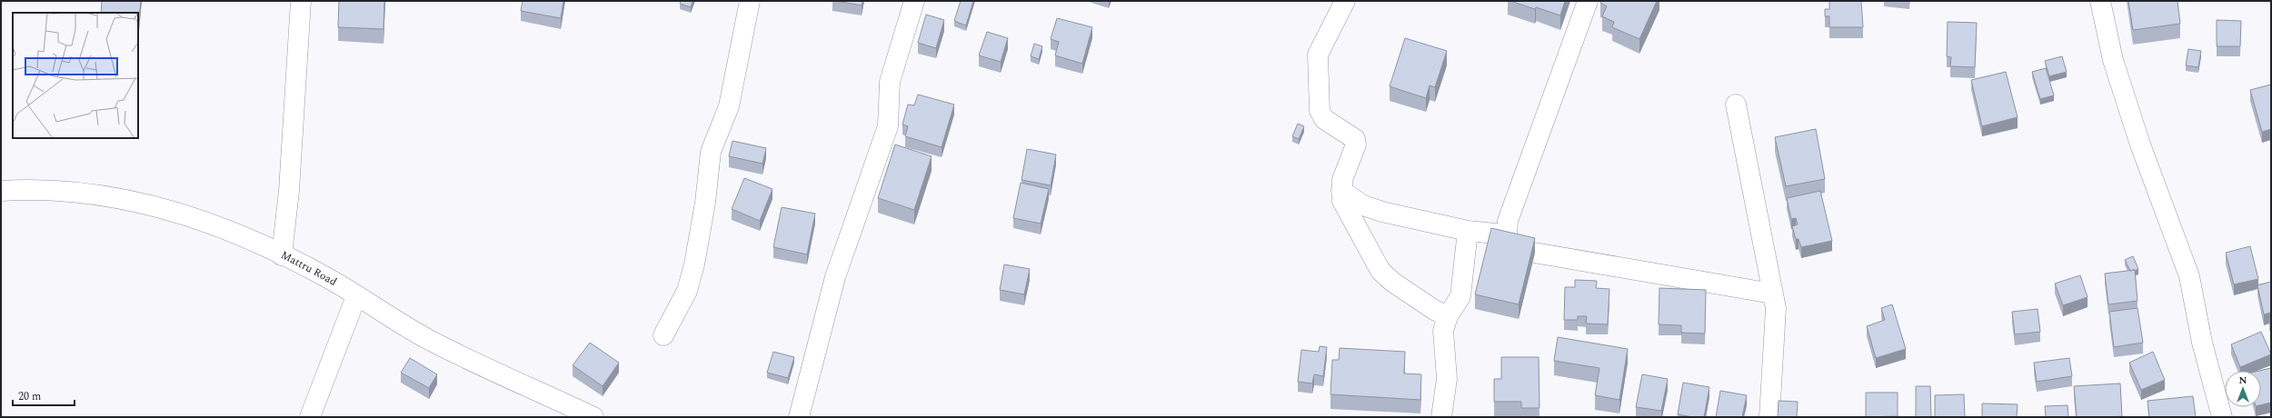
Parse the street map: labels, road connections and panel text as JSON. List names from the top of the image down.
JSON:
{
  "streets": {
    "street": ["Mattru Road"]
  },
  "scale_bar": "20 m",
  "north": "top"
}
